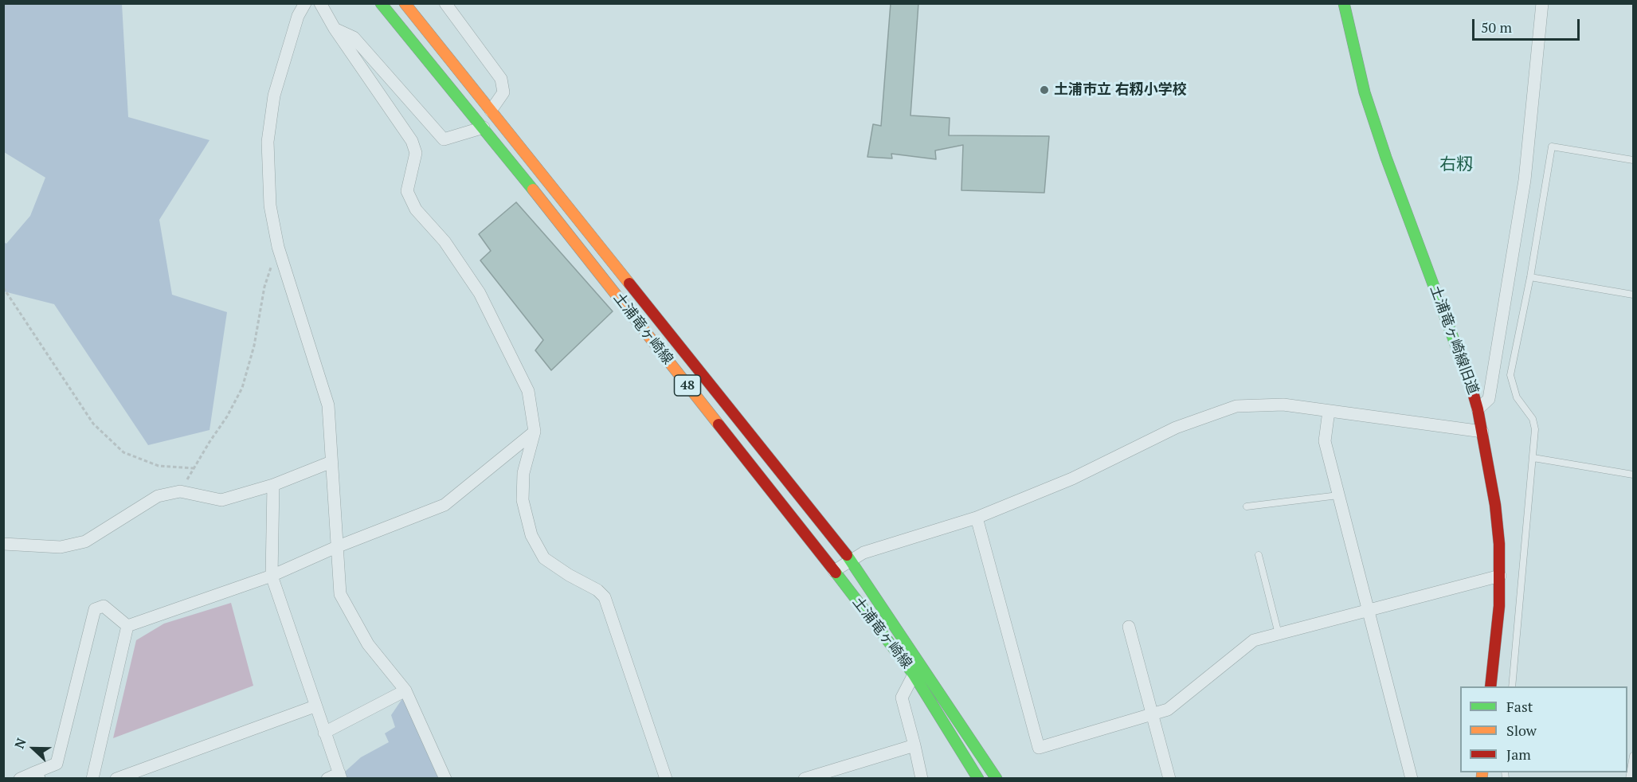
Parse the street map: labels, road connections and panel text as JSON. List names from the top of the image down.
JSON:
{
  "streets": {
    "main road": ["土浦竜ヶ崎線", "土浦竜ヶ崎線旧道", "48"]
  },
  "districts": ["右籾"],
  "places": ["土浦市立 右籾小学校"],
  "legend": ["Fast", "Slow", "Jam"],
  "scale_bar": "50 m",
  "north": "left"
}
